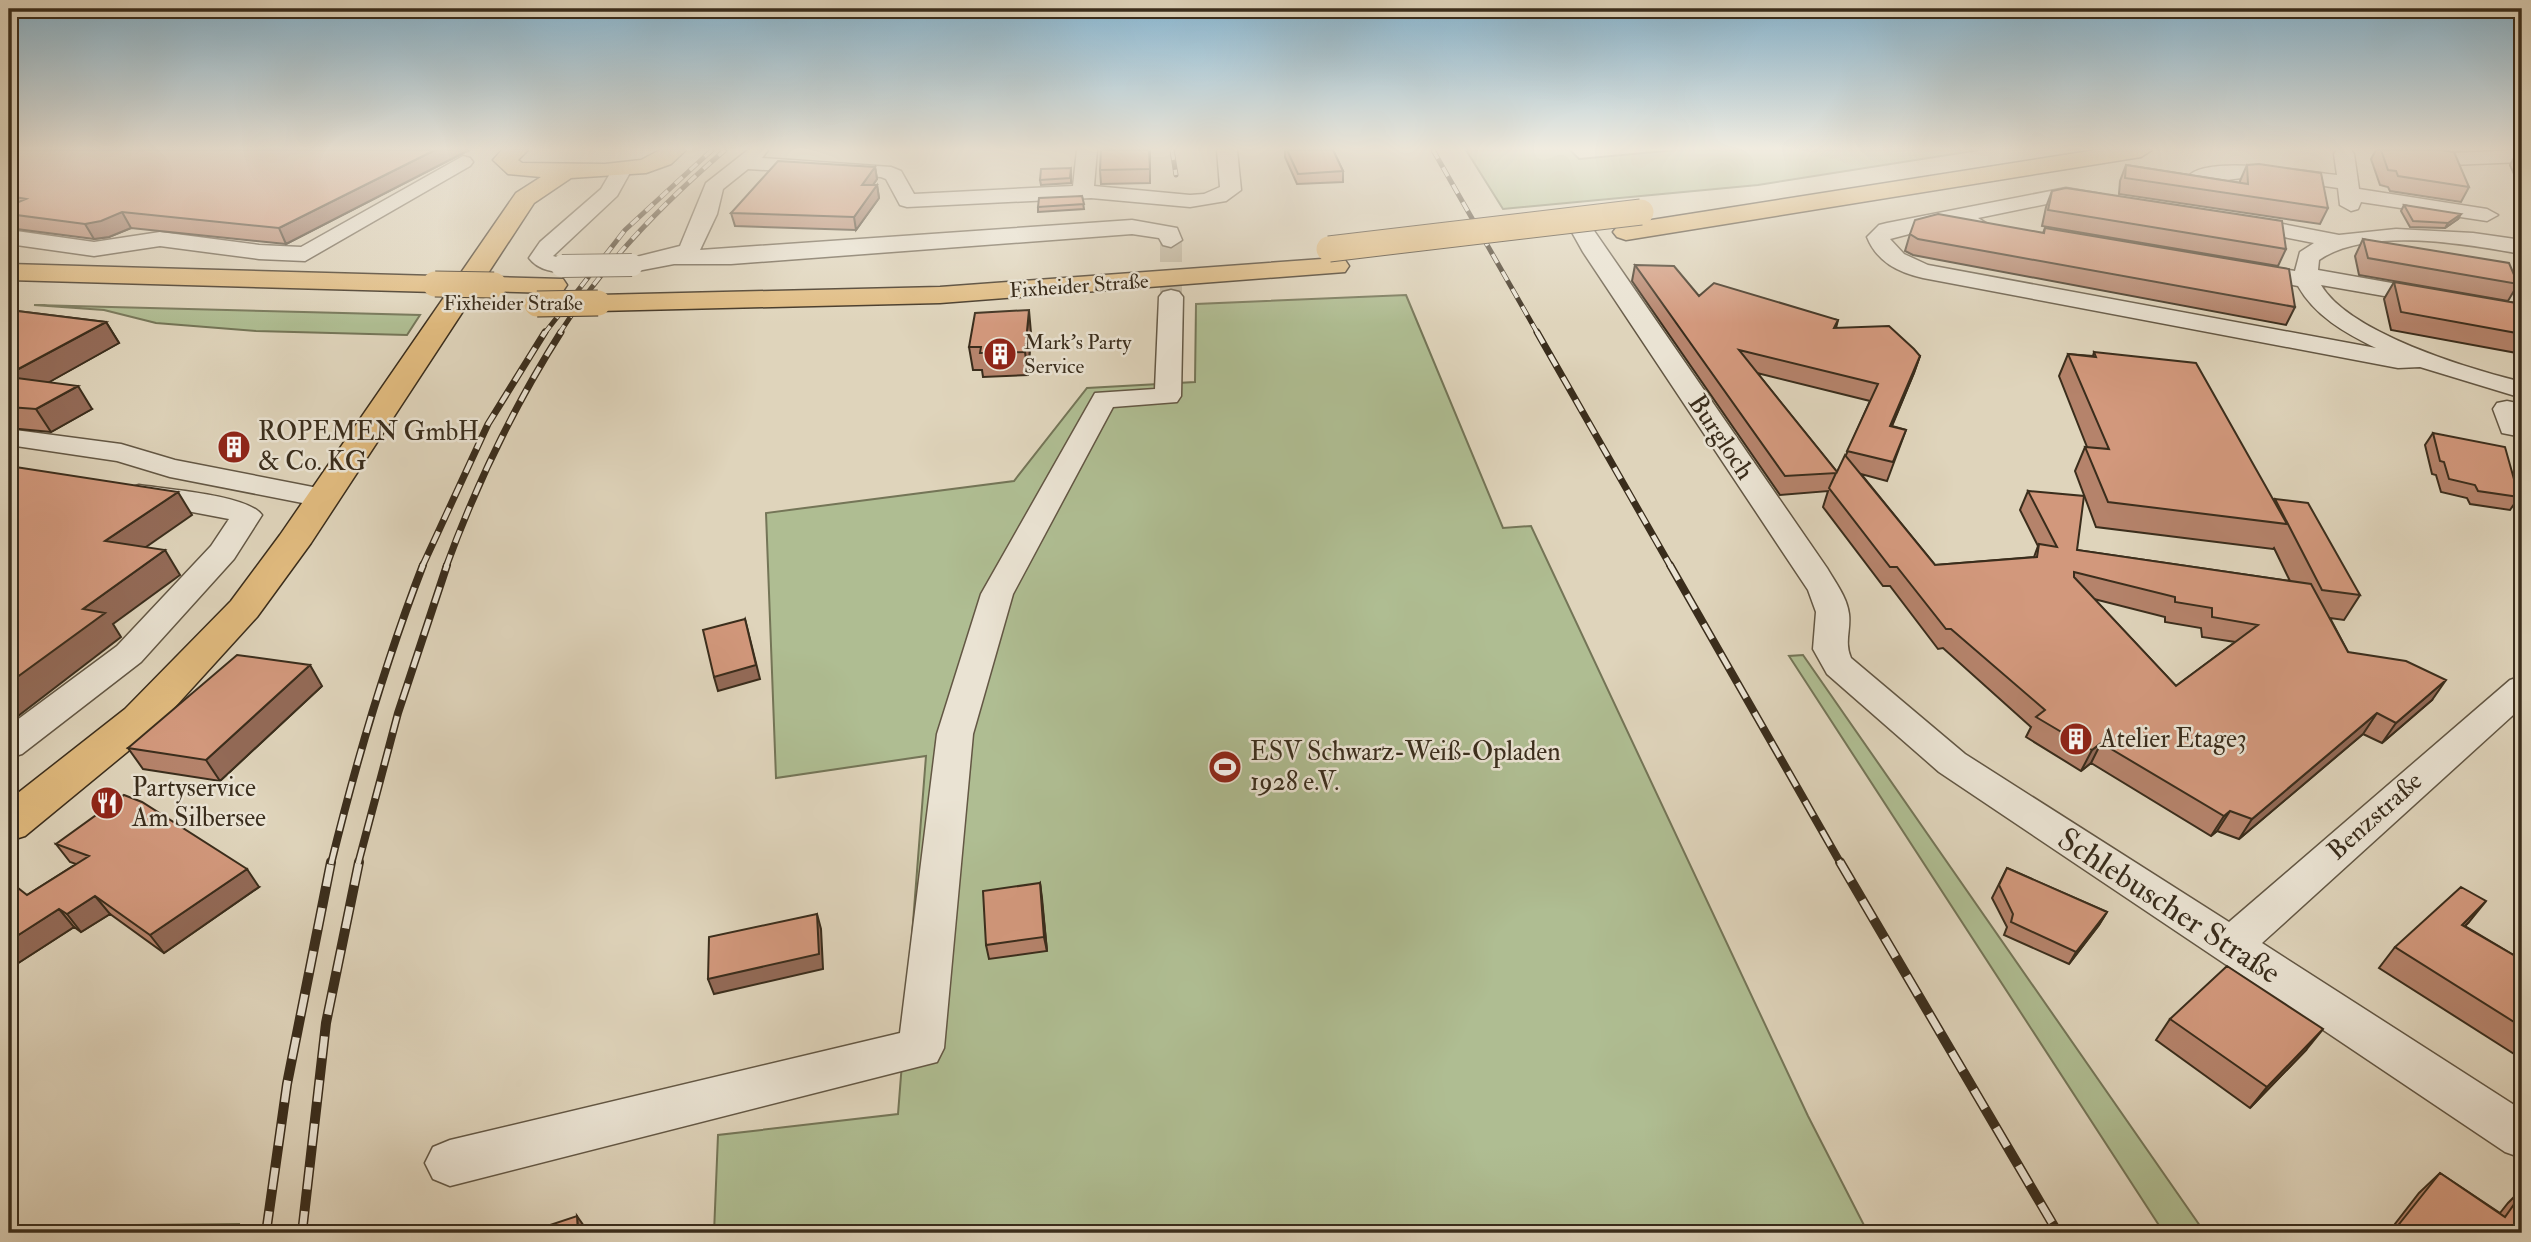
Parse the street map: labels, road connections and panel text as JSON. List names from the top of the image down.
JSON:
{
  "streets": {
    "main road": ["Fixheider Straße"],
    "street": ["Burgloch", "Benzstraße", "Schlebuscher Straße"]
  },
  "crossings": [
    ["Burgloch", "Schlebuscher Straße"],
    ["Benzstraße", "Schlebuscher Straße"]
  ],
  "places": {
    "building": ["Mark's Party Service", "ROPEMEN GmbH & Co. KG", "Atelier Etage3"],
    "sports": ["ESV Schwarz-Weiß-Opladen 1928 e.V."],
    "restaurant": ["Partyservice Am Silbersee"]
  }
}
